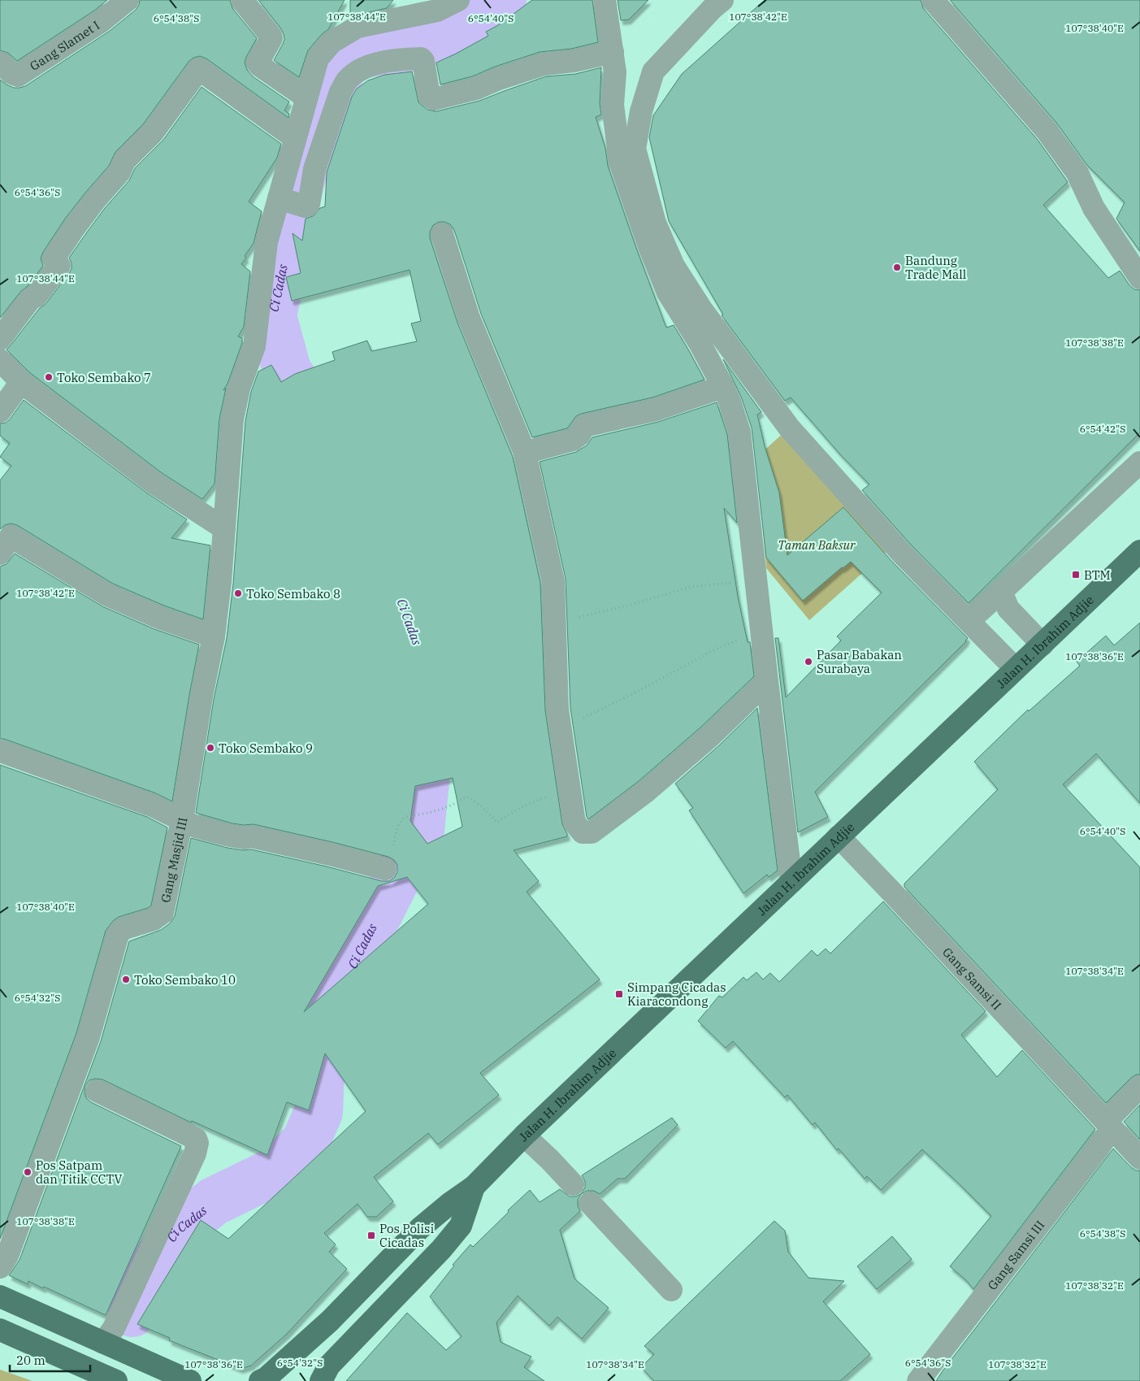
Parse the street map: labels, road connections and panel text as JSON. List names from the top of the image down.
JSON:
{
  "streets": {
    "main road": ["Jalan H. Ibrahim Adjie"],
    "street": [
      "Gang Slamet I",
      "Gang Masjid III",
      "Gang Samsi II",
      "Gang Samsi III"
    ]
  },
  "crossings": [
    ["Jalan H. Ibrahim Adjie", "Gang Samsi II"],
    ["Gang Samsi II", "Gang Samsi III"]
  ],
  "water": ["Ci Cadas"],
  "parks": ["Taman Baksur"],
  "places": {
    "other": [
      "Bandung Trade Mall",
      "Toko Sembako 7",
      "Toko Sembako 8",
      "Pasar Babakan Surabaya",
      "Toko Sembako 9",
      "Toko Sembako 10",
      "Pos Satpam dan Titik CCTV"
    ],
    "transit": ["BTM", "Simpang Cicadas Kiaracondong", "Pos Polisi Cicadas"]
  },
  "scale_bar": "20 m",
  "coordinates": [
    "107°38'44\"E",
    "107°38'42\"E",
    "6°54'38\"S",
    "6°54'40\"S",
    "107°38'40\"E",
    "6°54'36\"S",
    "107°38'38\"E",
    "6°54'42\"S",
    "107°38'36\"E",
    "107°38'34\"E",
    "6°54'32\"S",
    "107°38'32\"E"
  ]
}
